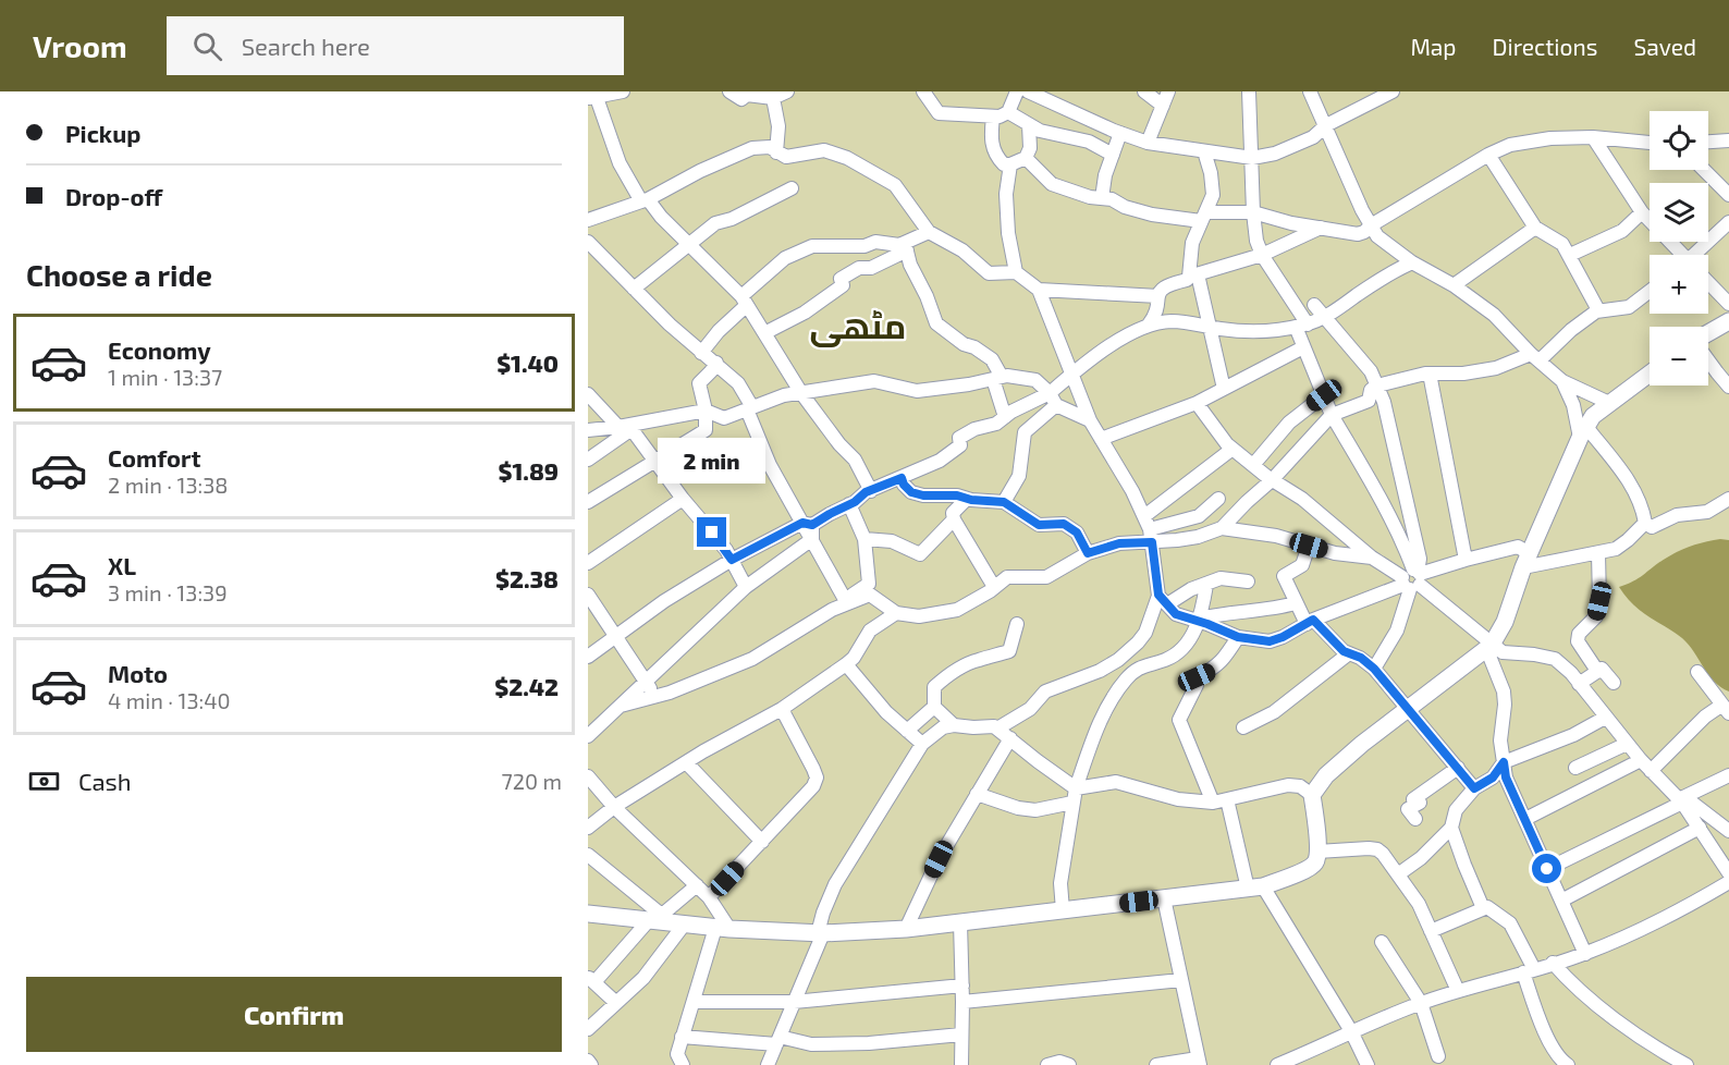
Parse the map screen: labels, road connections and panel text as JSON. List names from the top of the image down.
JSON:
{
  "districts": ["مٹھی"],
  "page": {
    "header": "Vroom",
    "search": "Search here",
    "nav": ["Map", "Directions", "Saved"],
    "banner": ["Pickup", "Drop-off"],
    "map_buttons": ["+", "−"],
    "heading": "Choose a ride",
    "list": [
      {
        "name": "Economy",
        "note": "1 min · 13:37",
        "value": "$1.40"
      },
      {
        "name": "Comfort",
        "note": "2 min · 13:38",
        "value": "$1.89"
      },
      {
        "name": "XL",
        "note": "3 min · 13:39",
        "value": "$2.38"
      },
      {
        "name": "Moto",
        "note": "4 min · 13:40",
        "value": "$2.42"
      }
    ],
    "bubble": "2 min",
    "pay": ["Cash", "720 m"],
    "buttons": "Confirm"
  }
}
